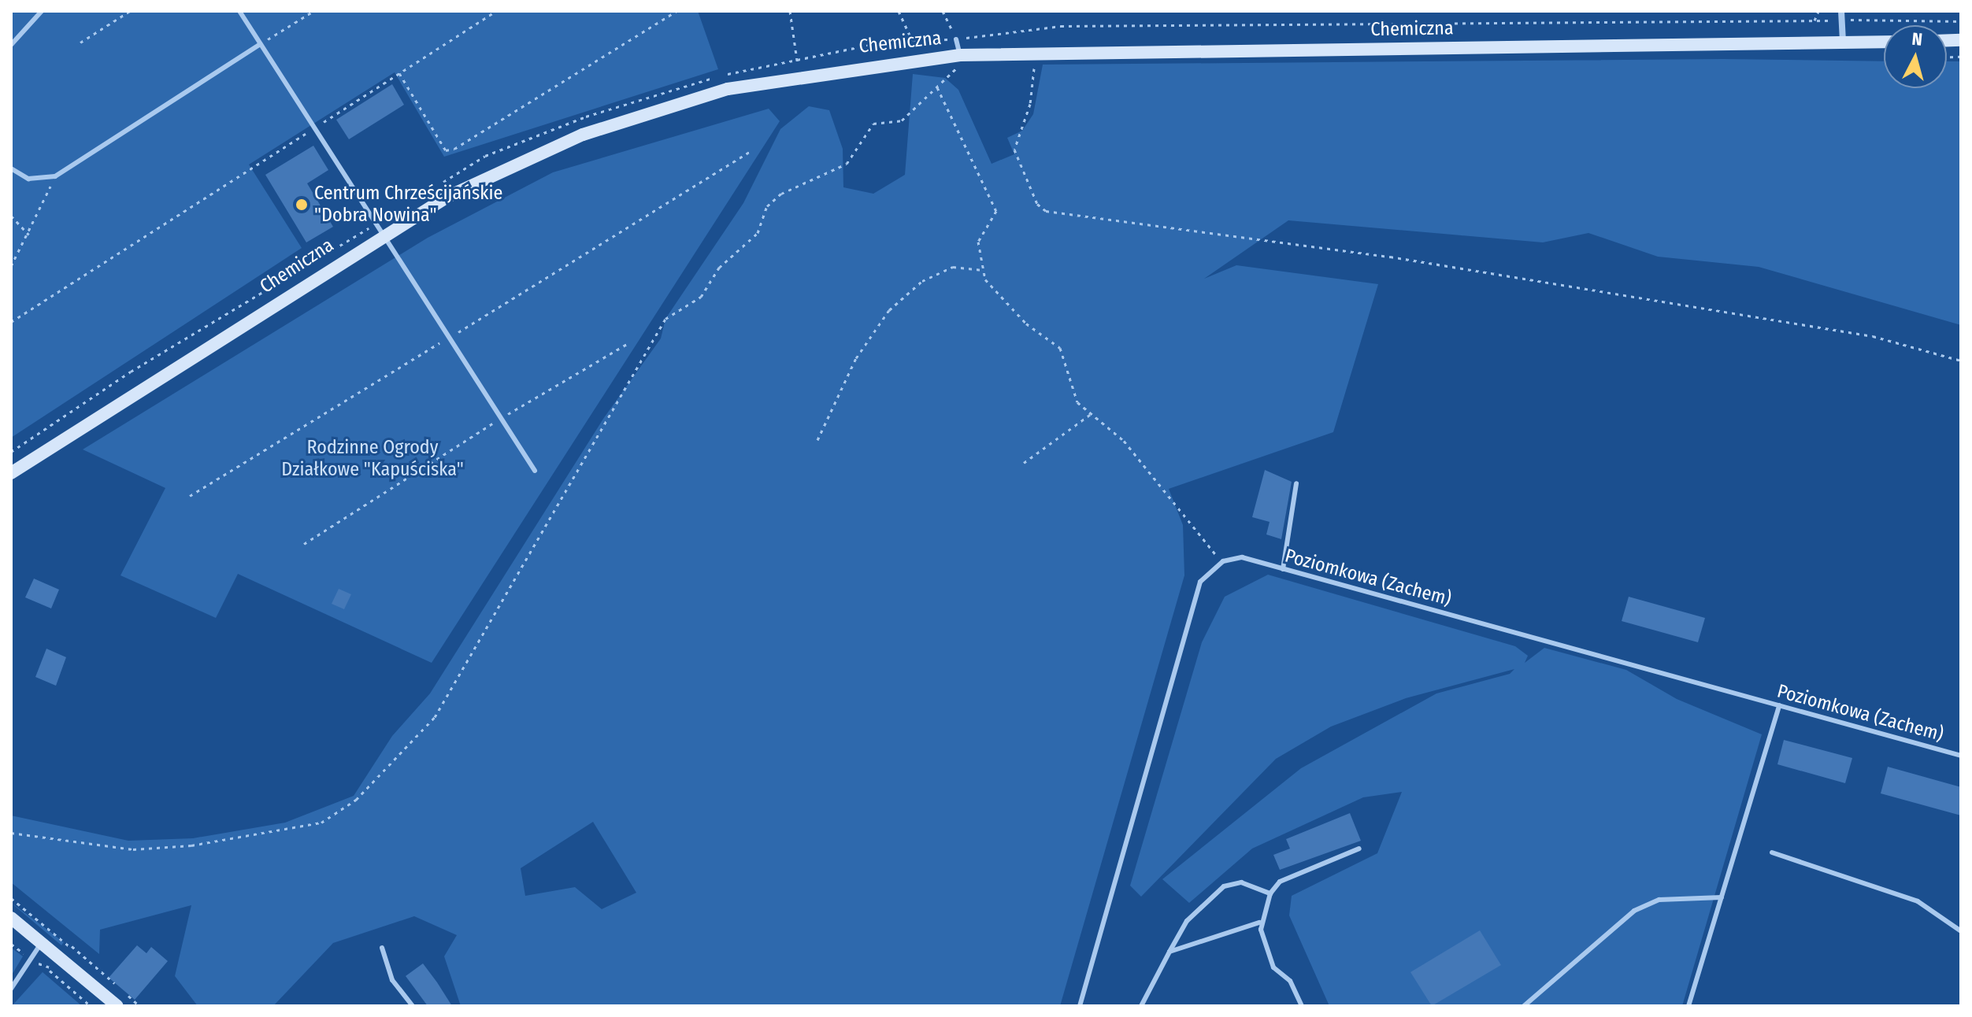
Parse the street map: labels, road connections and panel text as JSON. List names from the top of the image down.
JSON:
{
  "streets": {
    "street": ["Chemiczna"],
    "lane": ["Poziomkowa (Zachem)"]
  },
  "parks": ["Rodzinne Ogrody Działkowe \"Kapuściska\""],
  "places": ["Centrum Chrześcijańskie \"Dobra Nowina\""],
  "north": "top"
}
